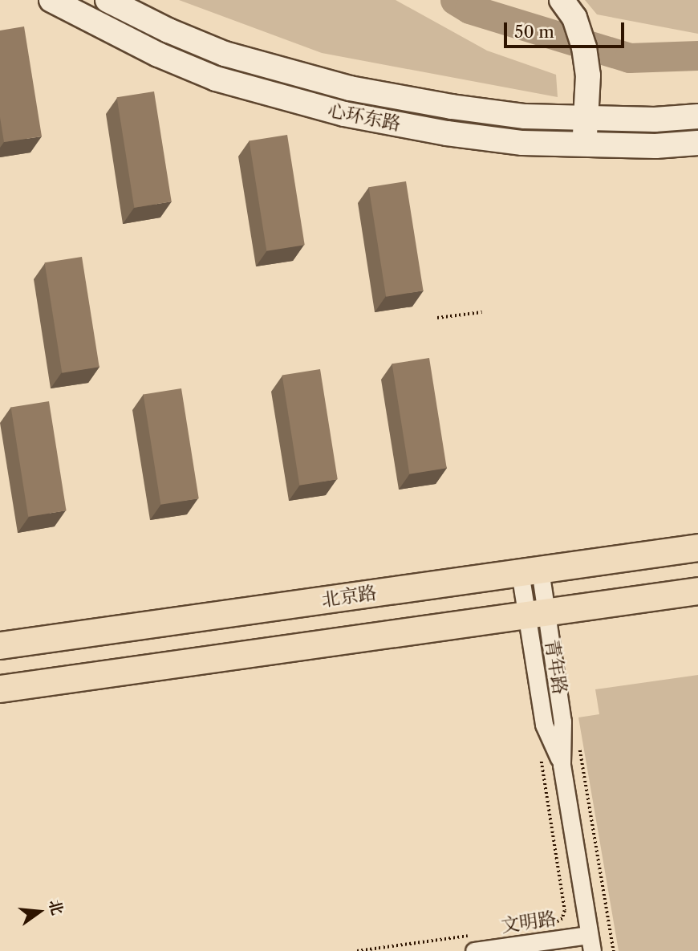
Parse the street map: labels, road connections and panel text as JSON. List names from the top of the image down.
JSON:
{
  "streets": {
    "main road": ["心环东路", "北京路"],
    "street": ["青年路", "文明路"]
  },
  "crossings": [
    ["北京路", "青年路"],
    ["青年路", "文明路"]
  ],
  "scale_bar": "50 m",
  "north": "right"
}
